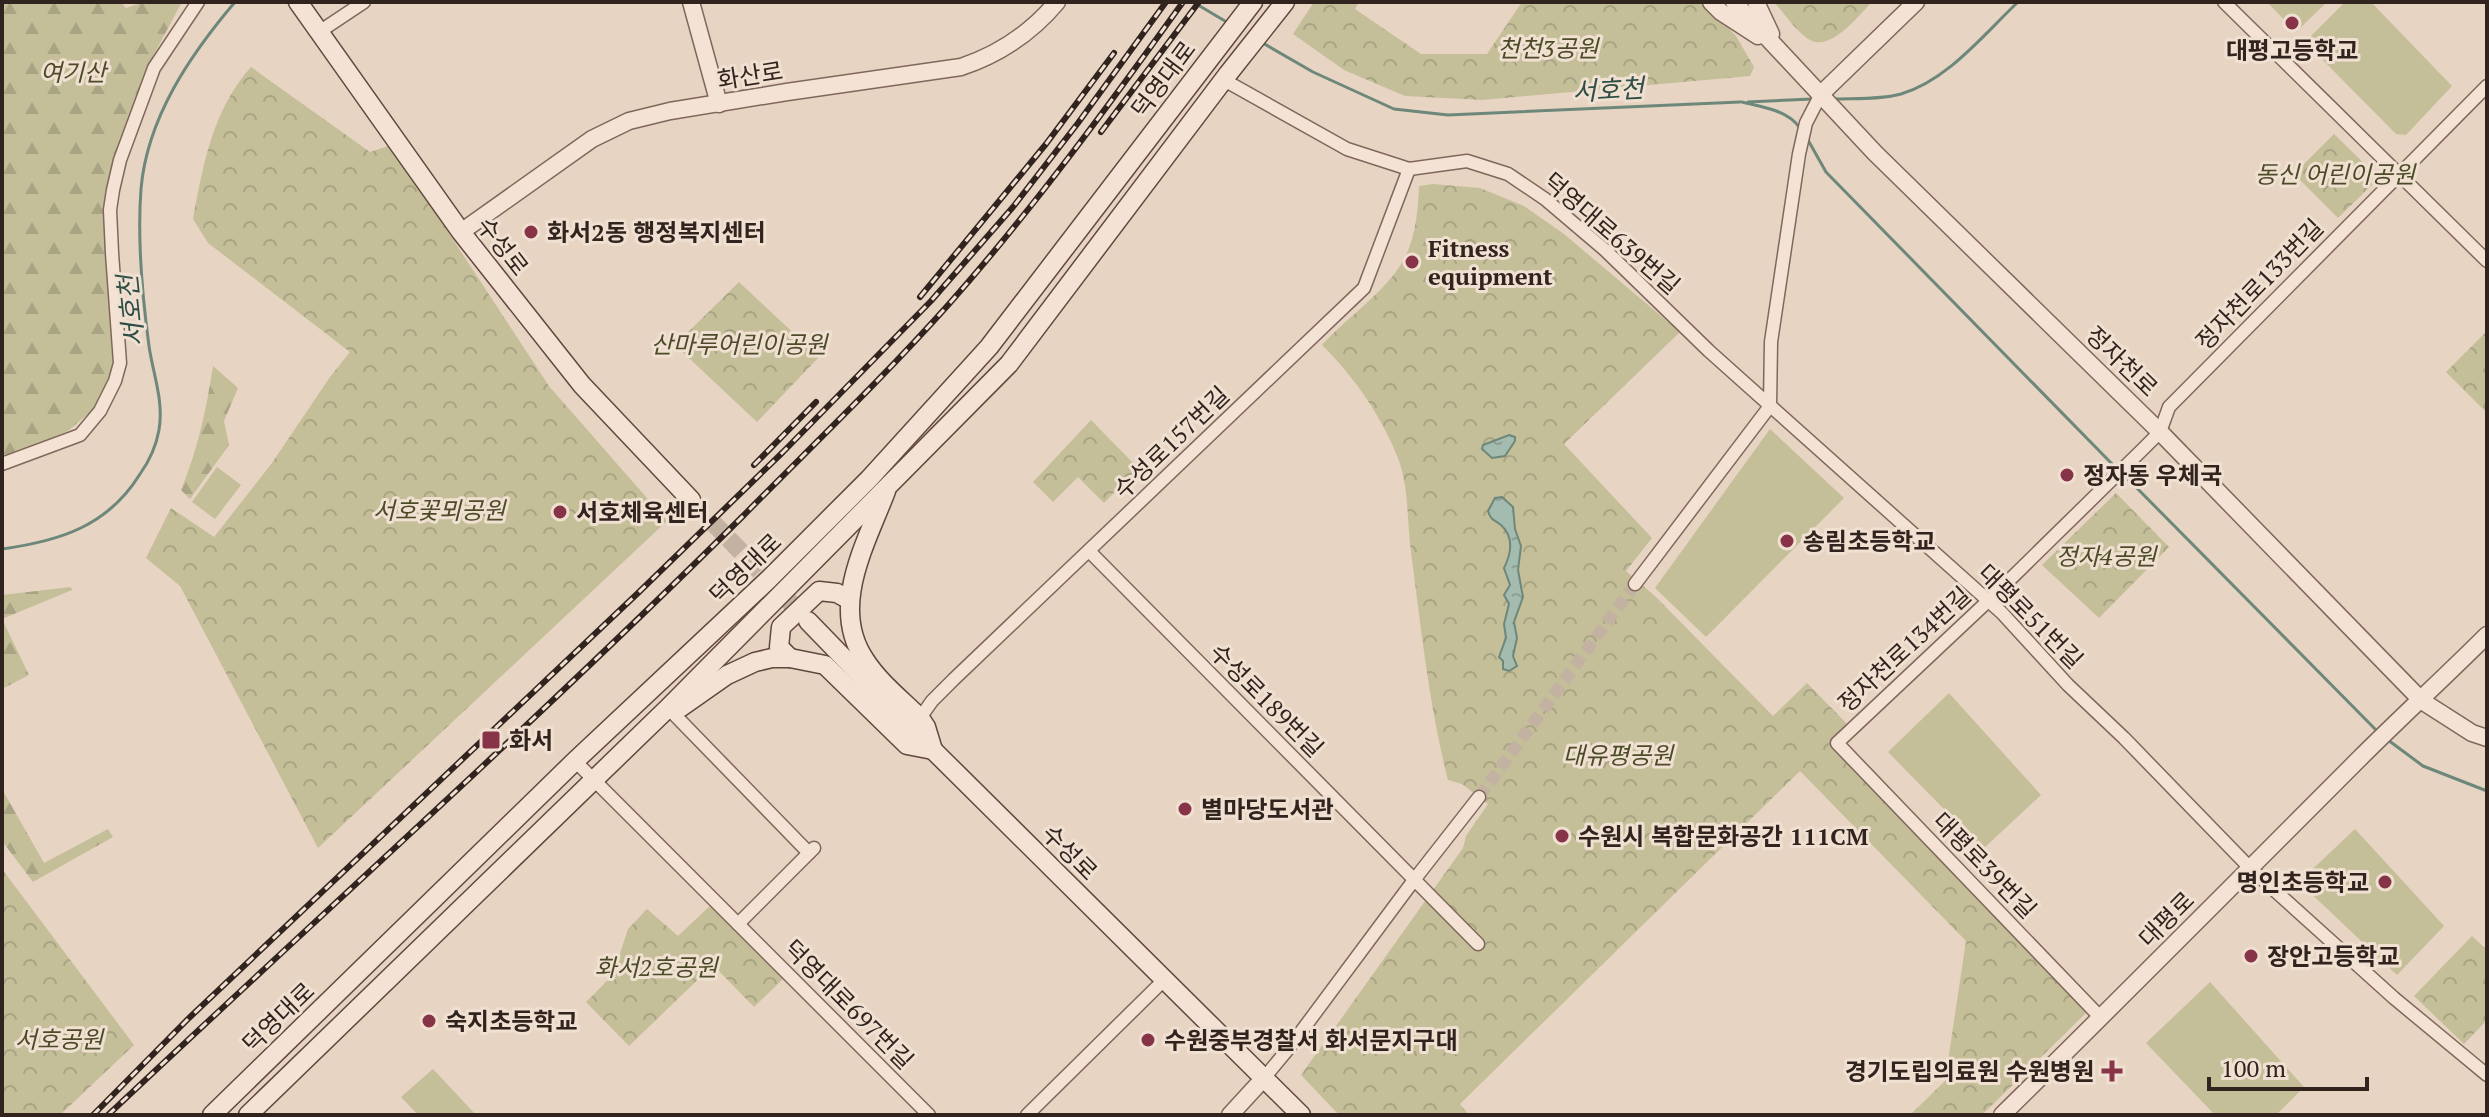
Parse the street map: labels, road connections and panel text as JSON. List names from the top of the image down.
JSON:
{
  "streets": {
    "main road": ["덕영대로", "수성로"],
    "street": [
      "화산로",
      "덕영대로639번길",
      "정자천로133번길",
      "정자천로",
      "수성로157번길",
      "대평로51번길",
      "정자천로134번길",
      "수성로189번길",
      "대평로39번길",
      "대평로",
      "덕영대로697번길"
    ]
  },
  "crossings": [
    ["화산로", "수성로"],
    ["덕영대로", "덕영대로639번길"],
    ["덕영대로", "덕영대로697번길"],
    ["덕영대로639번길", "수성로157번길"],
    ["덕영대로639번길", "대평로51번길"],
    ["정자천로133번길", "정자천로"],
    ["정자천로133번길", "정자천로134번길"],
    ["정자천로", "정자천로134번길"],
    ["정자천로", "대평로"],
    ["수성로157번길", "수성로189번길"],
    ["대평로51번길", "정자천로134번길"],
    ["대평로51번길", "대평로"],
    ["정자천로134번길", "대평로39번길"],
    ["대평로39번길", "대평로"]
  ],
  "water": ["서호천"],
  "parks": [
    "천천3공원",
    "여기산",
    "동신 어린이공원",
    "산마루어린이공원",
    "서호꽃뫼공원",
    "정자4공원",
    "대유평공원",
    "화서2호공원",
    "서호공원"
  ],
  "places": {
    "other": [
      "대평고등학교",
      "화서2동 행정복지센터",
      "Fitness equipment",
      "정자동 우체국",
      "서호체육센터",
      "송림초등학교",
      "별마당도서관",
      "수원시 복합문화공간 111CM",
      "명인초등학교",
      "장안고등학교",
      "숙지초등학교",
      "수원중부경찰서 화서문지구대"
    ],
    "transit": ["화서"],
    "health": ["경기도립의료원 수원병원"]
  },
  "scale_bar": "100 m"
}
